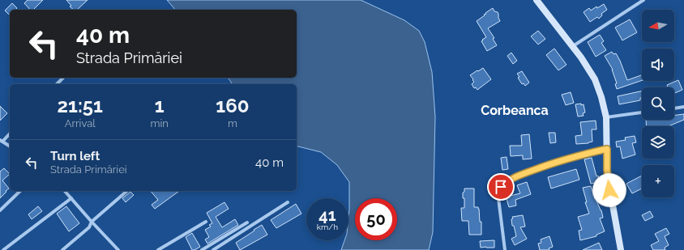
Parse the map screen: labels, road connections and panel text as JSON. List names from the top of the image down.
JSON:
{
  "districts": ["Corbeanca"],
  "north": "left",
  "page": {
    "map_buttons": "+",
    "turn": ["40 m", "Strada Primăriei"],
    "eta": [
      "21:51",
      "Arrival",
      "1",
      "min",
      "160",
      "m"
    ],
    "list": [
      {
        "name": "Turn left",
        "note": "Strada Primăriei",
        "value": "40 m"
      }
    ],
    "speed": "41 km/h",
    "limit": "50"
  }
}
